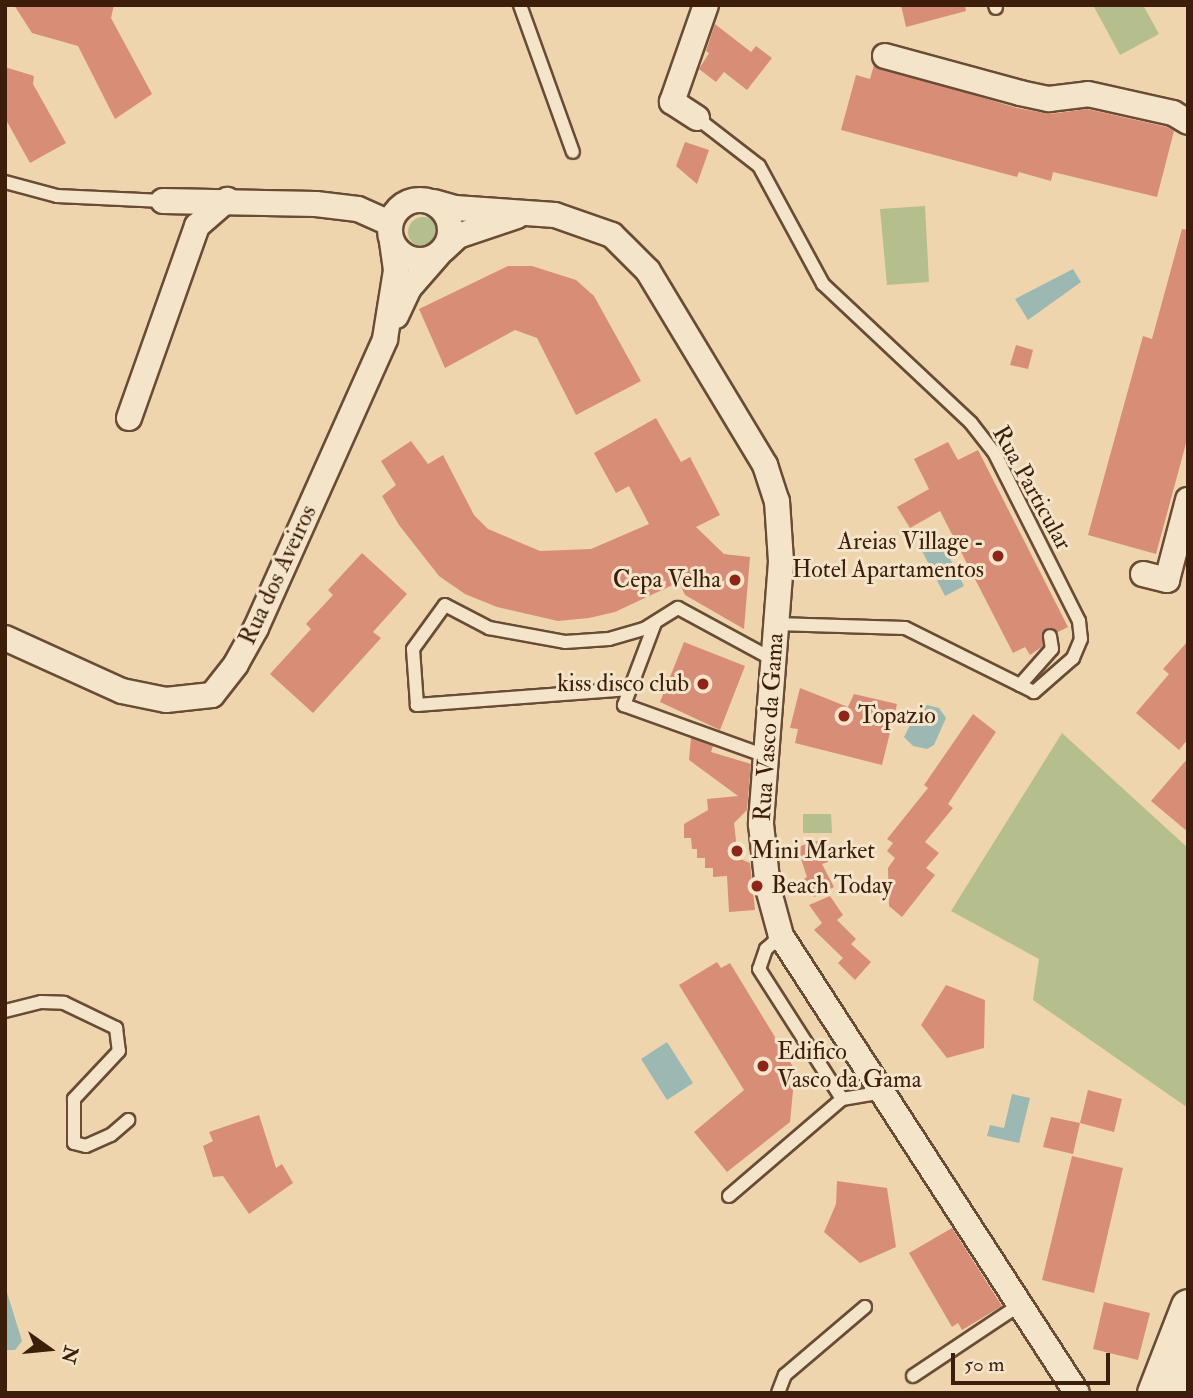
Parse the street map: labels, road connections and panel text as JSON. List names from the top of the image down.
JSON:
{
  "streets": {
    "street": ["Rua dos Aveiros", "Rua Vasco da Gama"],
    "lane": ["Rua Particular"]
  },
  "crossings": [
    ["Rua dos Aveiros", "Rua Vasco da Gama"]
  ],
  "places": [
    "Areias Village - Hotel Apartamentos",
    "Cepa Velha",
    "kiss disco club",
    "Topazio",
    "Mini Market",
    "Beach Today",
    "Edifico Vasco da Gama"
  ],
  "scale_bar": "50 m",
  "north": "right"
}
